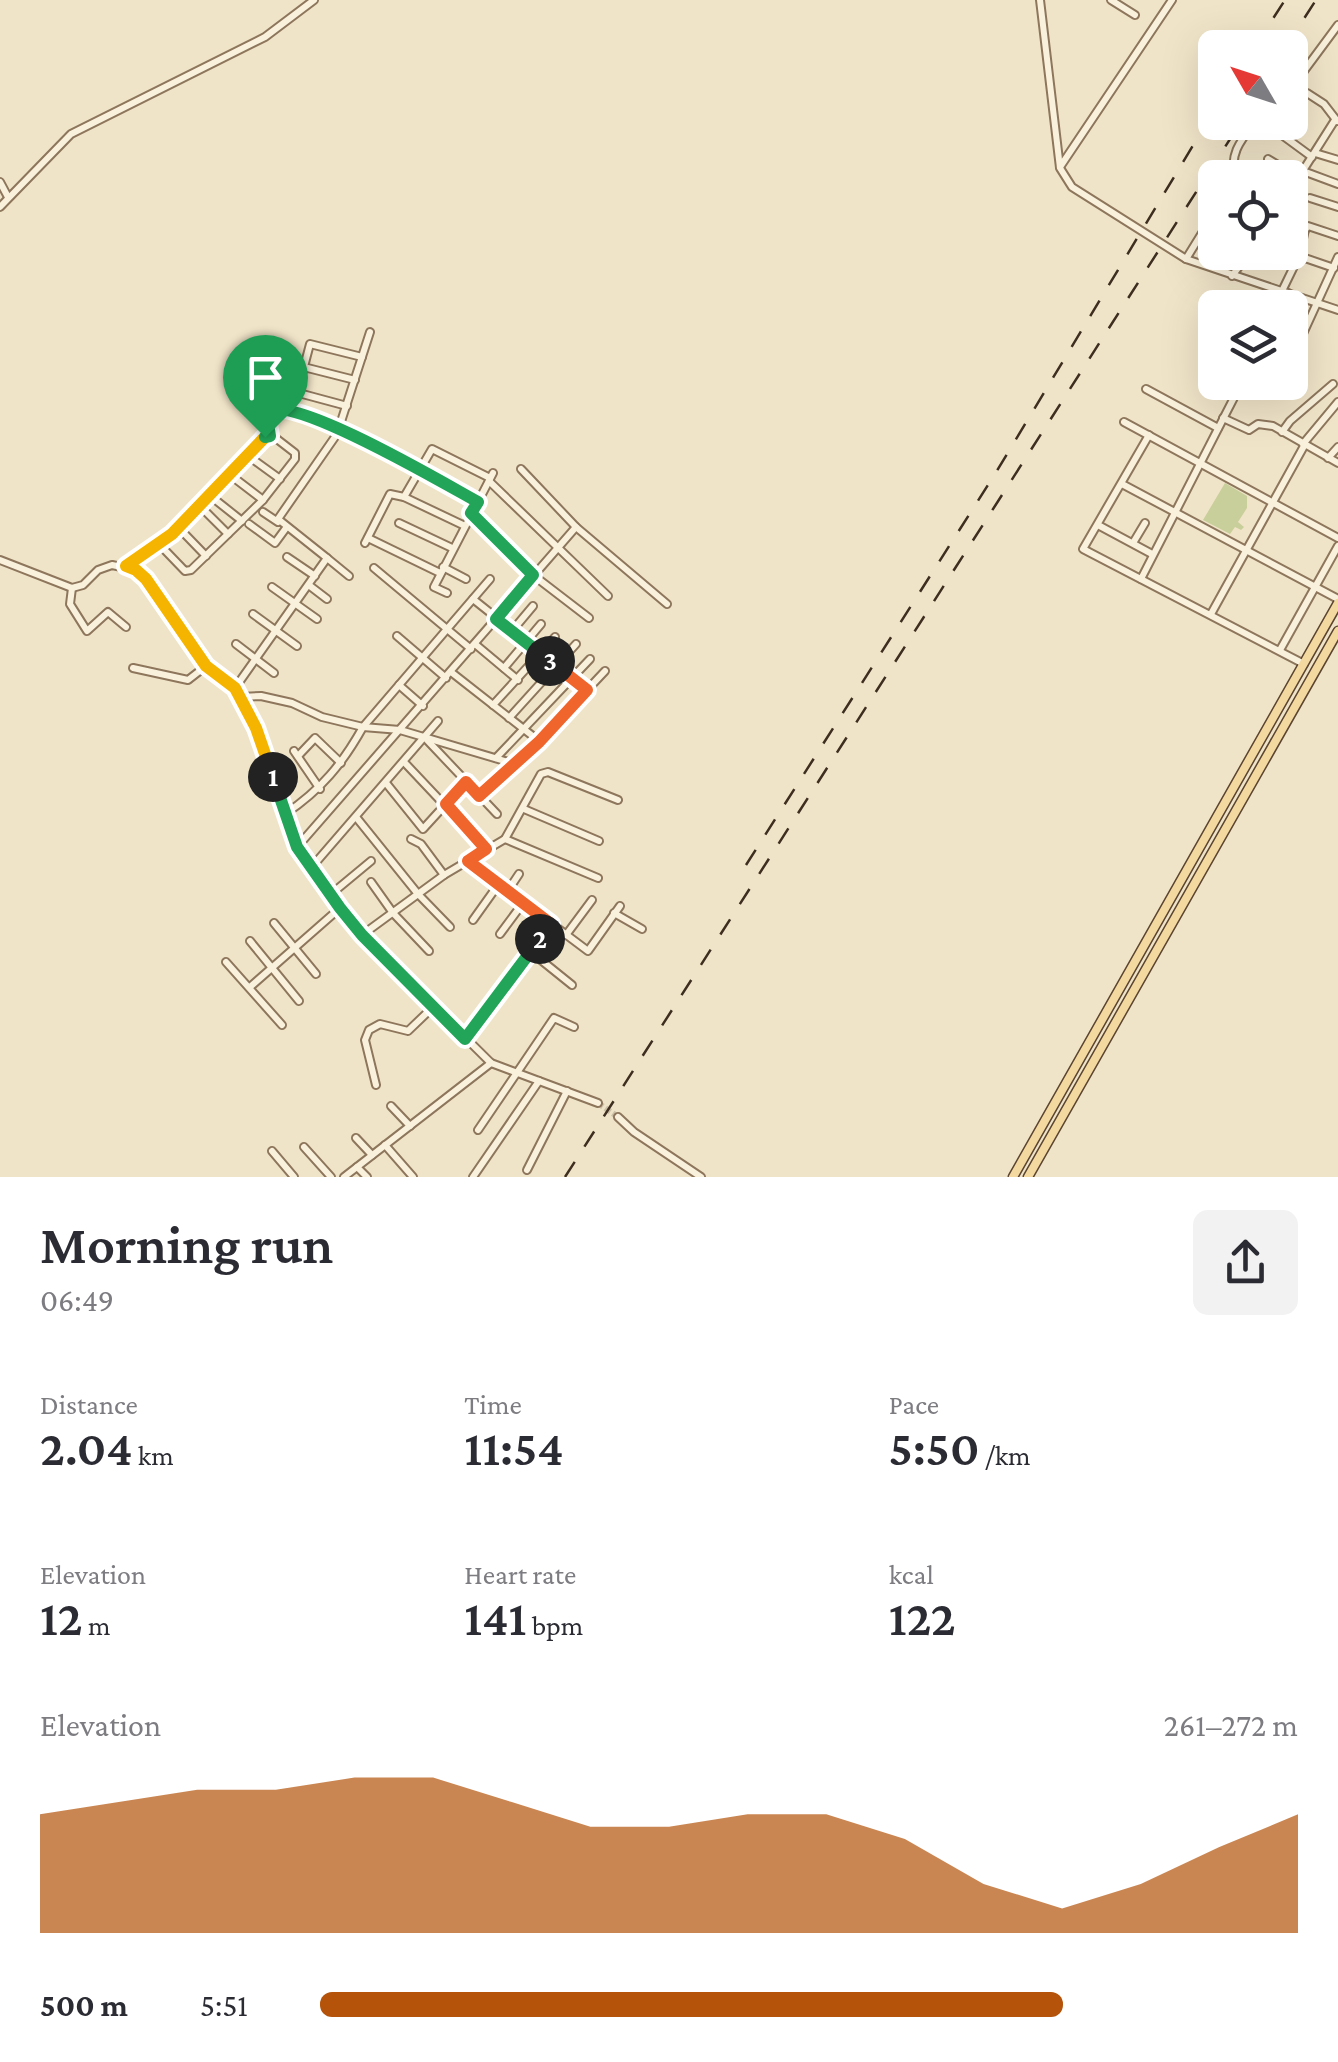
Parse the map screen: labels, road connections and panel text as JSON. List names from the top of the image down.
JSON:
{
  "north": "top left",
  "page": {
    "pins": ["3", "1", "2"],
    "heading": ["Morning run", "06:49"],
    "stats": [
      ["Distance", "2.04 km"],
      ["Time", "11:54"],
      ["Pace", "5:50 /km"],
      ["Elevation", "12 m"],
      ["Heart rate", "141 bpm"],
      ["kcal", "122"]
    ],
    "chart": ["Elevation", "261–272 m"],
    "list": [
      {
        "name": "500 m",
        "note": "5:51"
      }
    ]
  }
}
